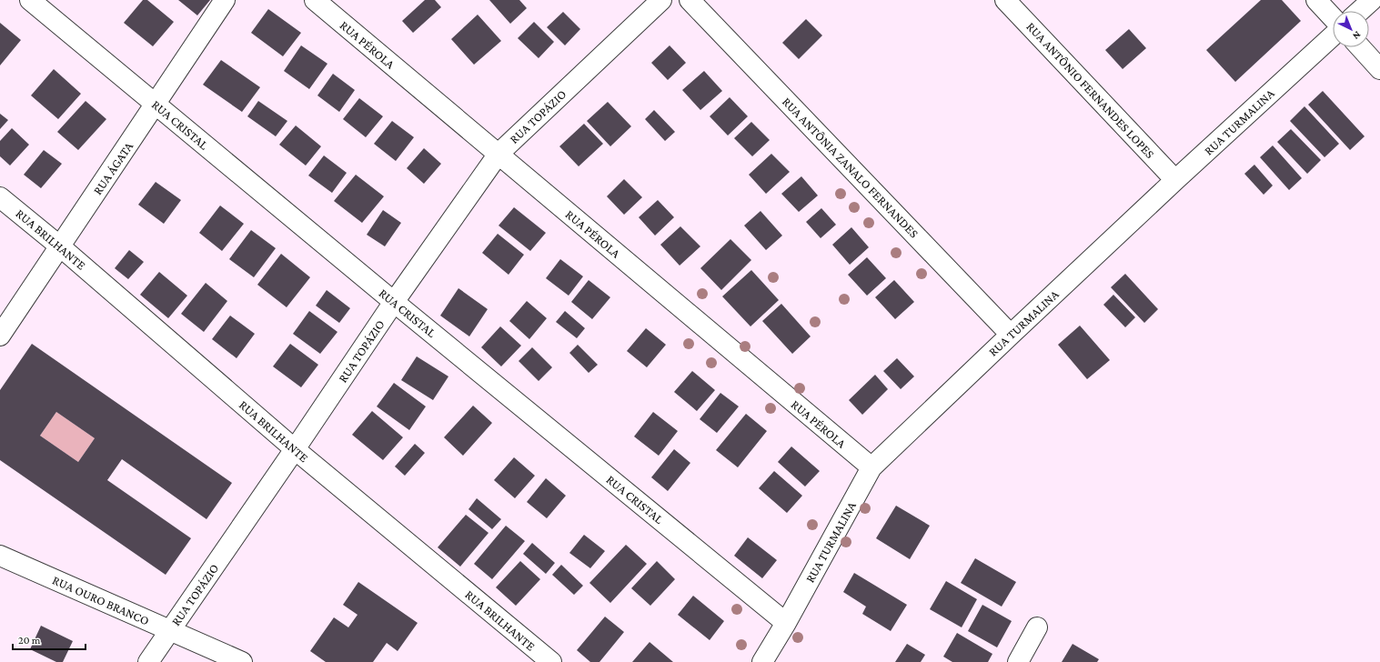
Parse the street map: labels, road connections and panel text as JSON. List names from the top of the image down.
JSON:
{
  "streets": {
    "street": [
      "RUA PÉROLA",
      "RUA ANTÔNIO FERNANDES LOPES",
      "RUA TOPÁZIO",
      "RUA TURMALINA",
      "RUA CRISTAL",
      "RUA ANTÔNIA ZANALO FERNANDES",
      "RUA ÁGATA",
      "RUA BRILHANTE",
      "RUA OURO BRANCO"
    ]
  },
  "crossings": [
    ["RUA PÉROLA", "RUA TOPÁZIO"],
    ["RUA PÉROLA", "RUA TURMALINA"],
    ["RUA ANTÔNIO FERNANDES LOPES", "RUA TURMALINA"],
    ["RUA TOPÁZIO", "RUA CRISTAL"],
    ["RUA TOPÁZIO", "RUA BRILHANTE"],
    ["RUA TOPÁZIO", "RUA OURO BRANCO"],
    ["RUA TURMALINA", "RUA CRISTAL"],
    ["RUA TURMALINA", "RUA ANTÔNIA ZANALO FERNANDES"],
    ["RUA CRISTAL", "RUA ÁGATA"],
    ["RUA ÁGATA", "RUA BRILHANTE"]
  ],
  "scale_bar": "20 m",
  "north": "bottom right"
}
